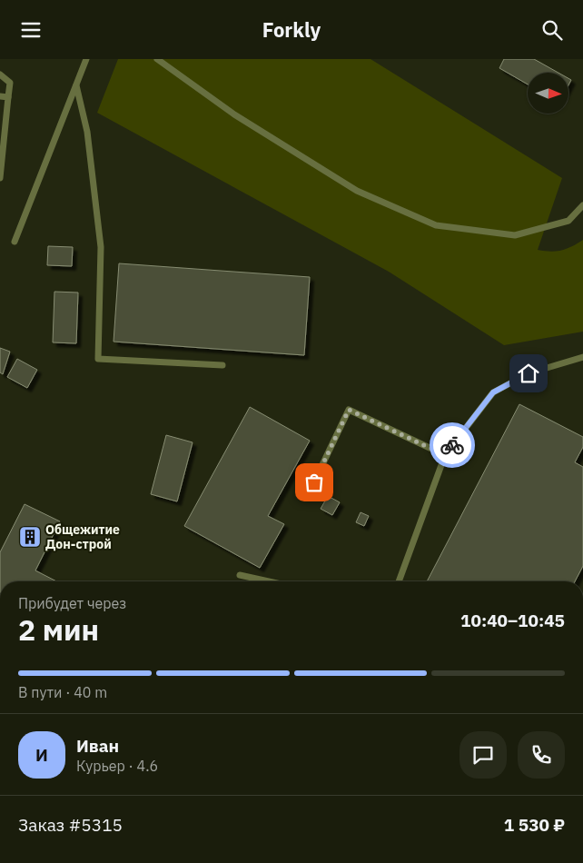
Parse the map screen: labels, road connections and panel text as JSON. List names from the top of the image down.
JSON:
{
  "places": {
    "building": ["Общежитие Дон-строй"]
  },
  "north": "right",
  "page": {
    "header": "Forkly",
    "heading": ["2 мин", "Прибудет через", "10:40–10:45"],
    "panel": [
      "Иван",
      "Курьер · 4.6",
      "Заказ #5315",
      "1 530 ₽"
    ],
    "bar": "В пути · 40 m",
    "round": "И"
  }
}
